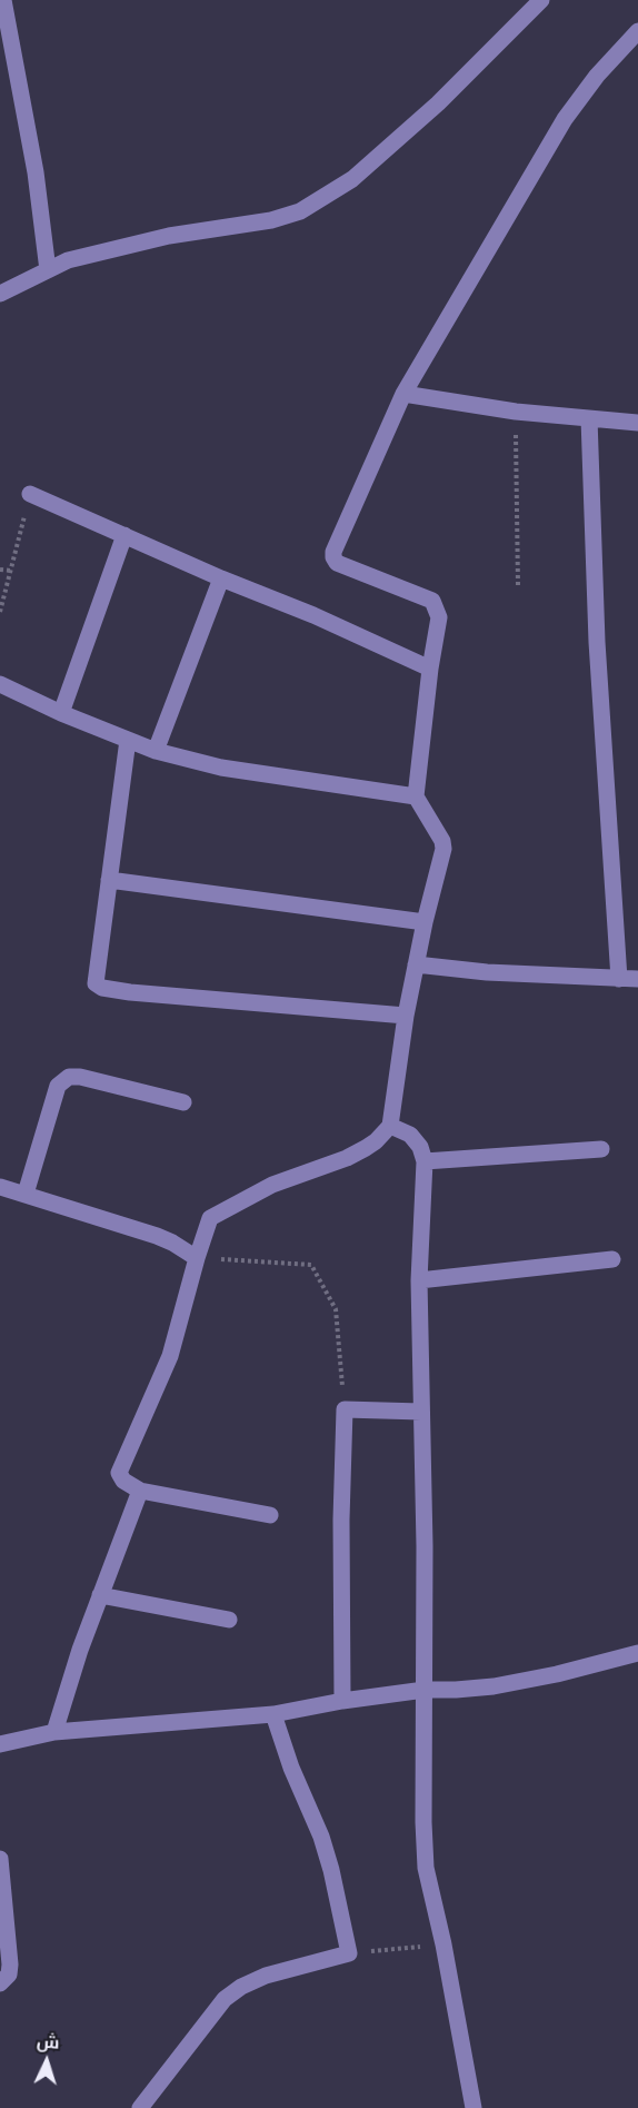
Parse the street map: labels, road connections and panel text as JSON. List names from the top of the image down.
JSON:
{
  "north": "top"
}
